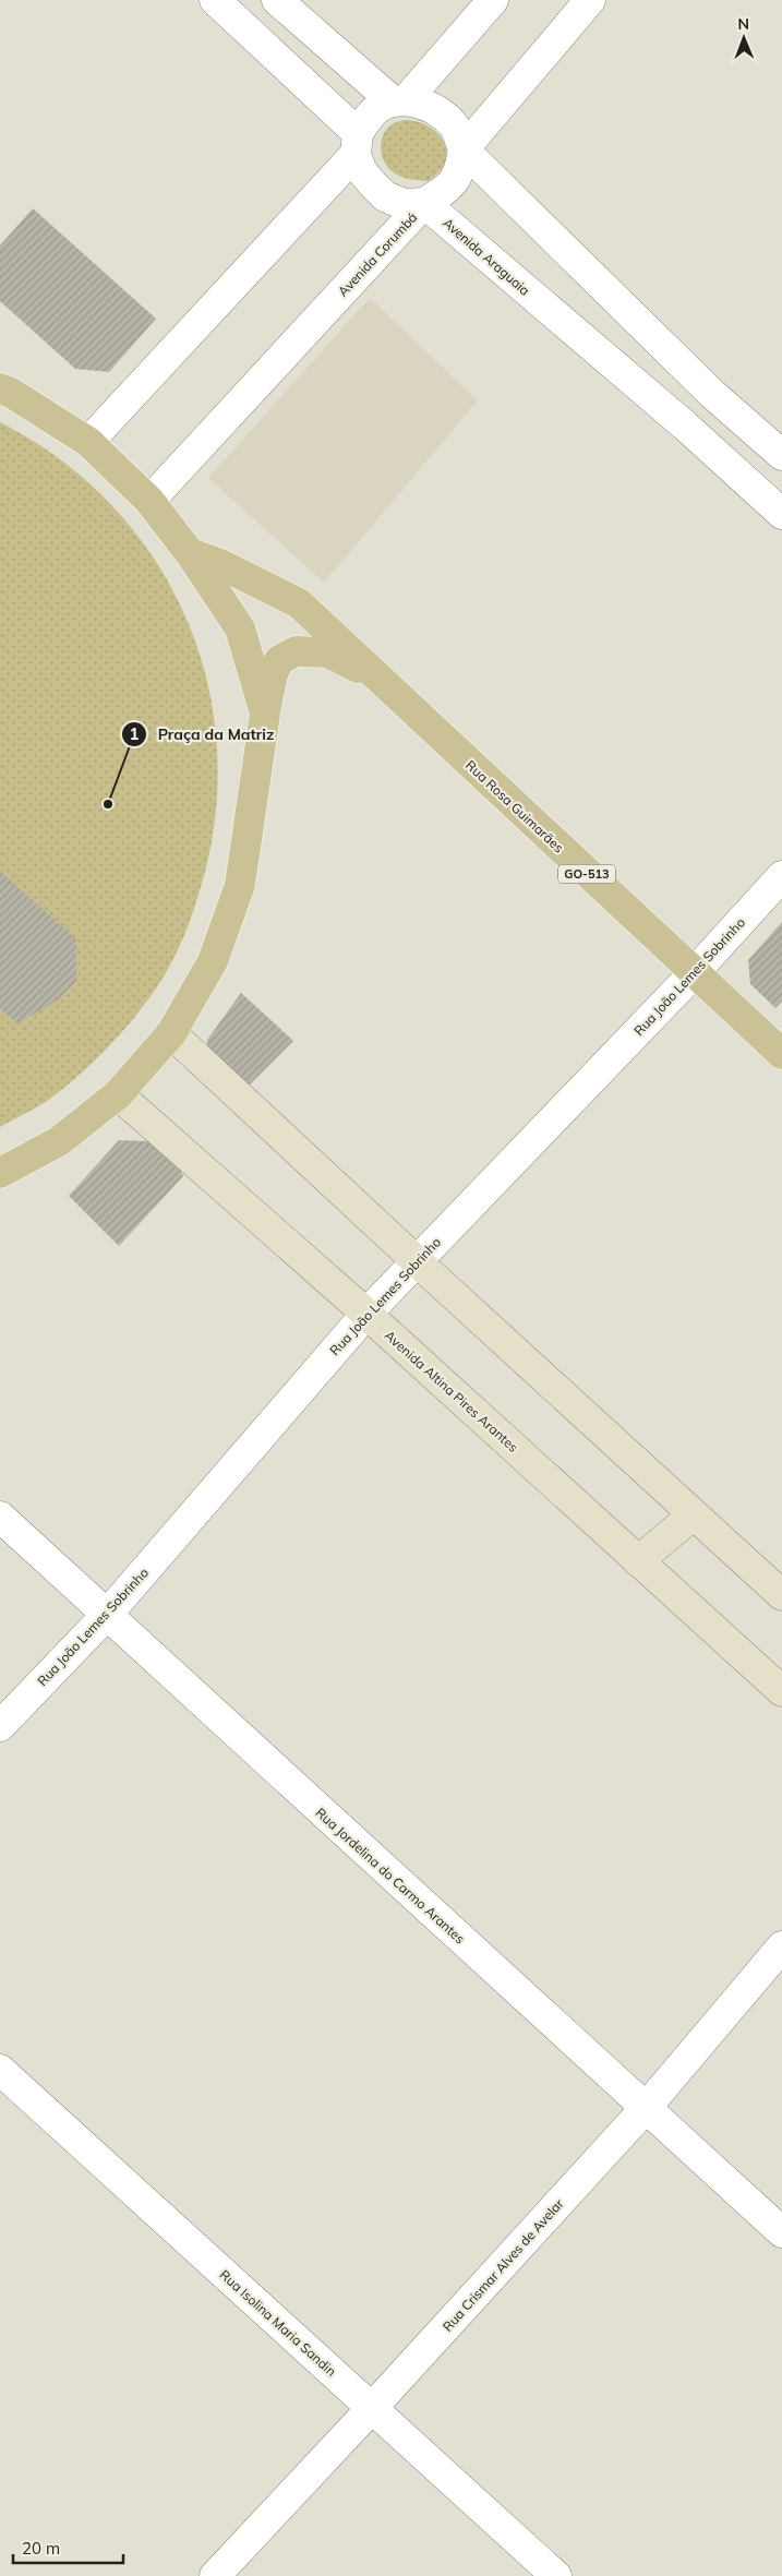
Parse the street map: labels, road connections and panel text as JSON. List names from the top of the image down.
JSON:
{
  "streets": {
    "main road": ["Rua Rosa Guimarães", "GO-513"],
    "street": [
      "Avenida Corumbá",
      "Avenida Araguaia",
      "Rua João Lemes Sobrinho",
      "Avenida Altina Pires Arantes",
      "Rua Jordelina do Carmo Arantes",
      "Rua Crismar Alves de Avelar",
      "Rua Isolina Maria Sandin"
    ]
  },
  "crossings": [
    ["Avenida Corumbá", "Avenida Araguaia"],
    ["Rua Rosa Guimarães", "Rua João Lemes Sobrinho"],
    ["Rua Rosa Guimarães", "Avenida Altina Pires Arantes"],
    ["Rua João Lemes Sobrinho", "Avenida Altina Pires Arantes"],
    ["Rua João Lemes Sobrinho", "Rua Jordelina do Carmo Arantes"],
    ["Rua Jordelina do Carmo Arantes", "Rua Crismar Alves de Avelar"],
    ["Rua Crismar Alves de Avelar", "Rua Isolina Maria Sandin"]
  ],
  "places": ["Praça da Matriz"],
  "scale_bar": "20 m",
  "north": "top"
}
